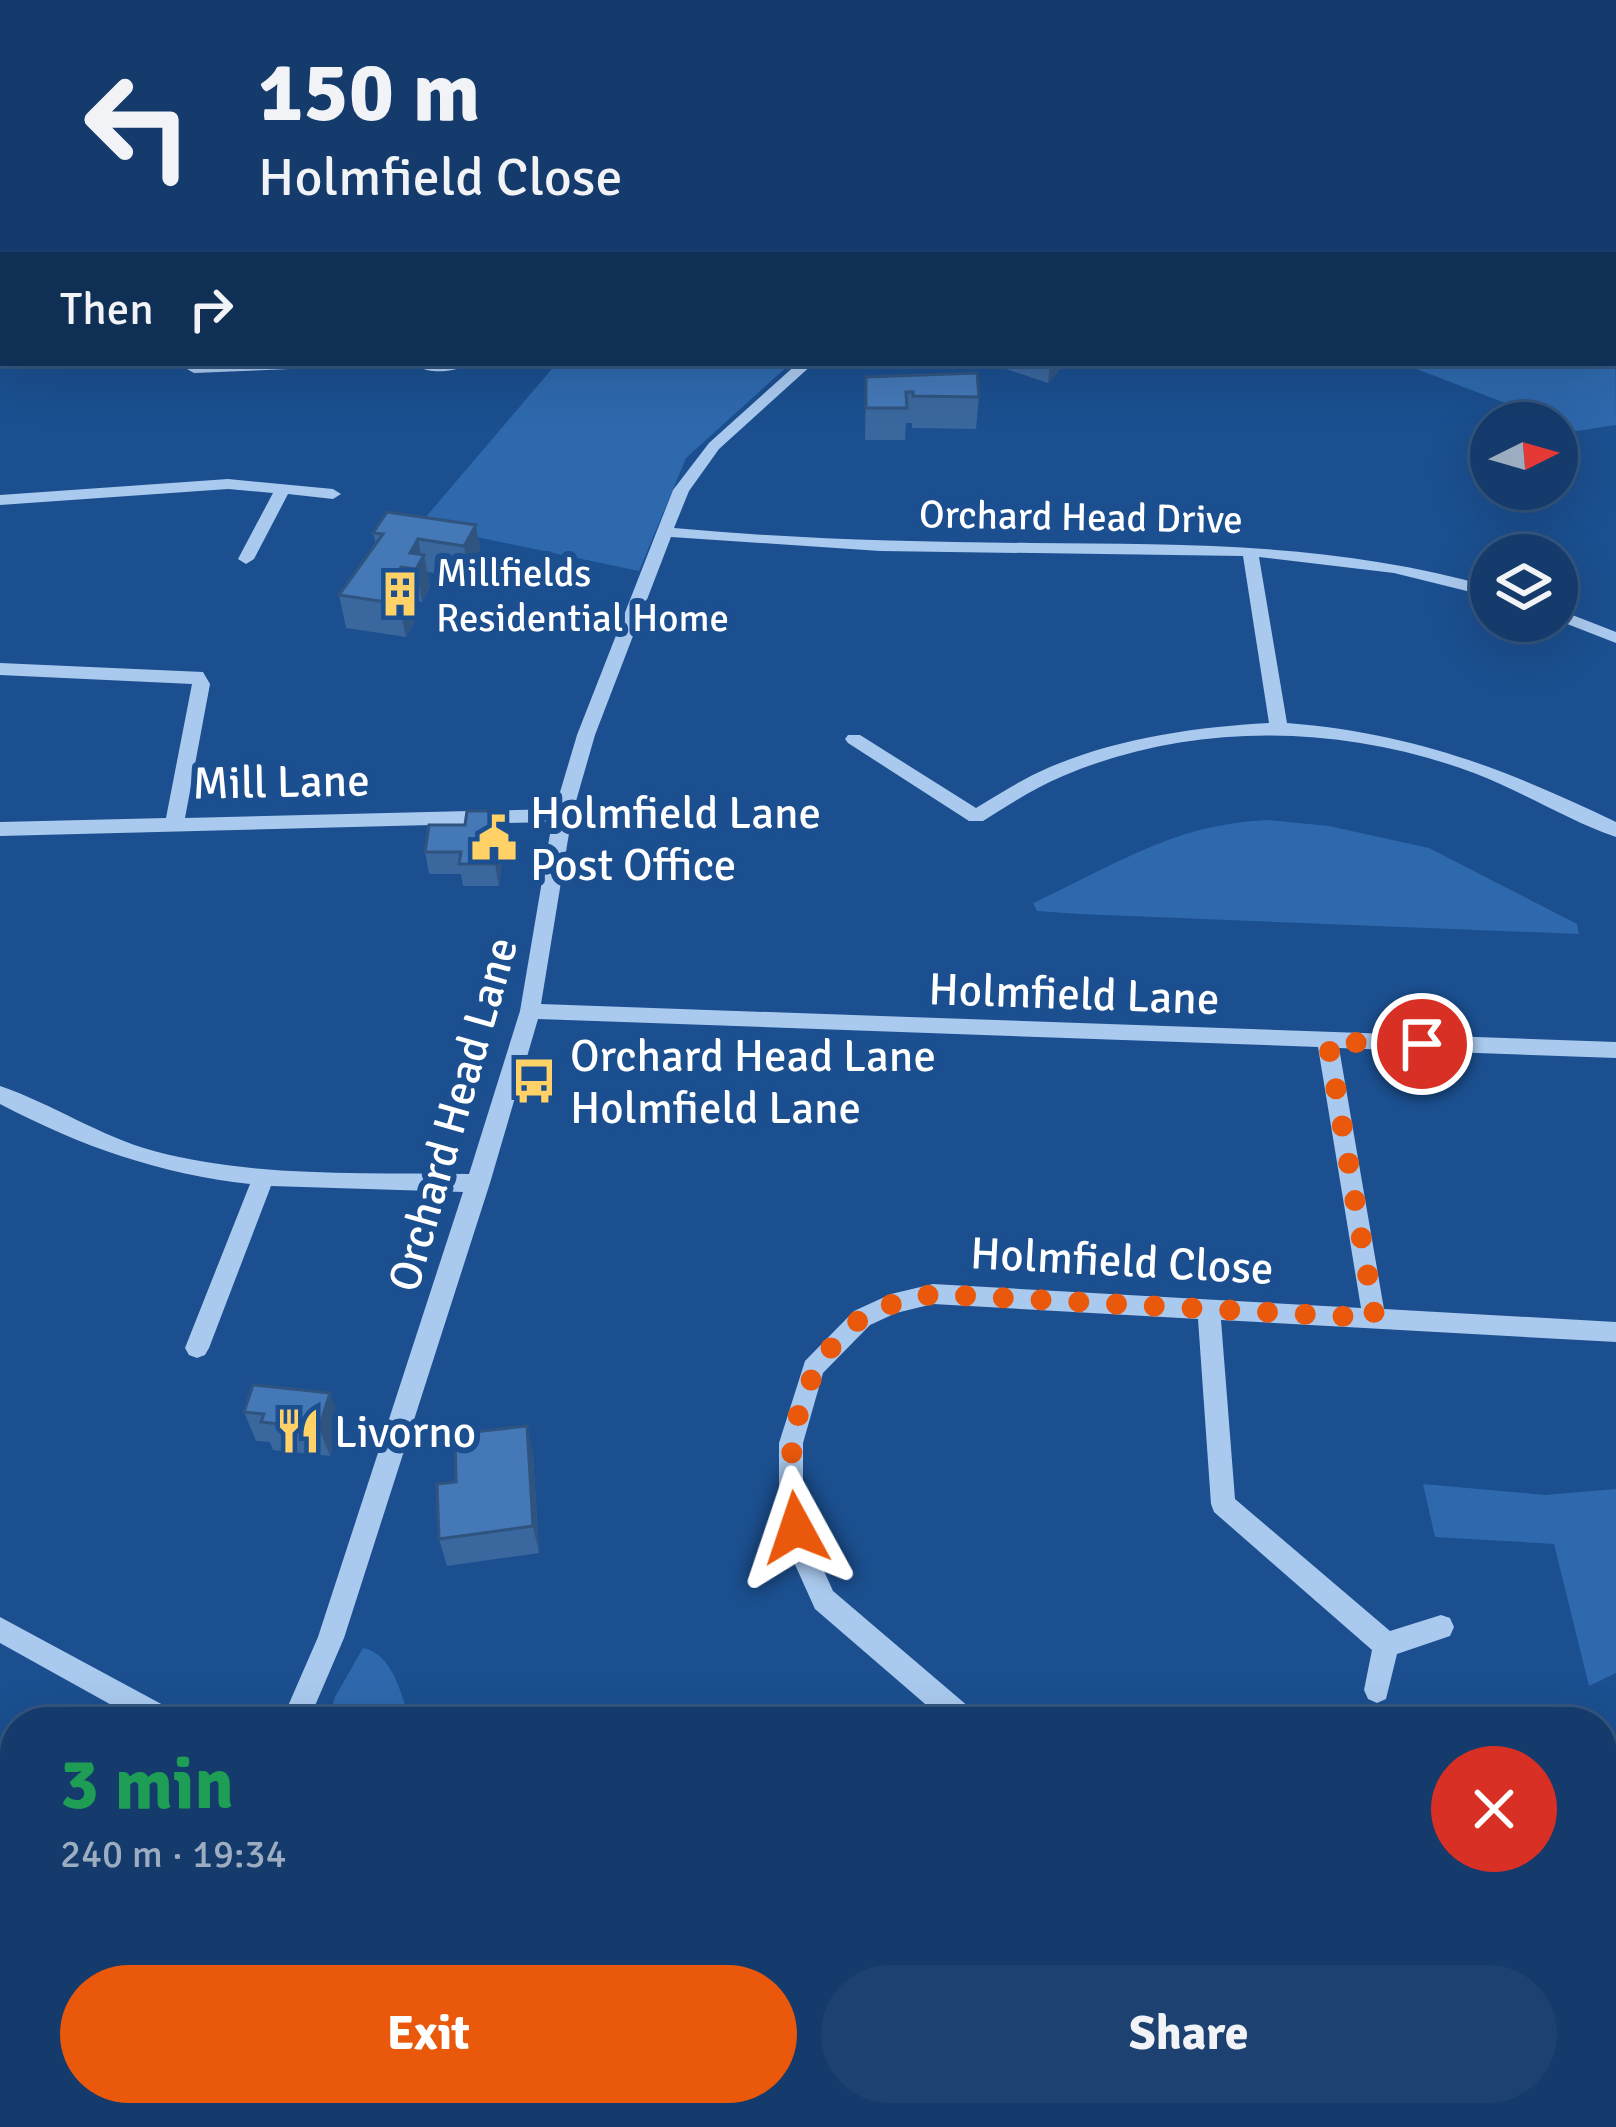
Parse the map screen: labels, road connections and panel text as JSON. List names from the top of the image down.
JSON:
{
  "streets": {
    "street": [
      "Orchard Head Drive",
      "Mill Lane",
      "Holmfield Lane",
      "Orchard Head Lane",
      "Holmfield Close"
    ]
  },
  "crossings": [
    ["Orchard Head Drive", "Orchard Head Lane"],
    ["Mill Lane", "Orchard Head Lane"],
    ["Holmfield Lane", "Orchard Head Lane"]
  ],
  "places": {
    "building": ["Millfields Residential Home"],
    "public building": ["Holmfield Lane Post Office"],
    "bus stop": ["Orchard Head Lane Holmfield Lane"],
    "restaurant": ["Livorno"]
  },
  "north": "right",
  "page": {
    "turn": ["150 m", "Holmfield Close"],
    "then": "Then",
    "heading": ["3 min", "240 m · 19:34"],
    "buttons": ["Exit", "Share"]
  }
}
